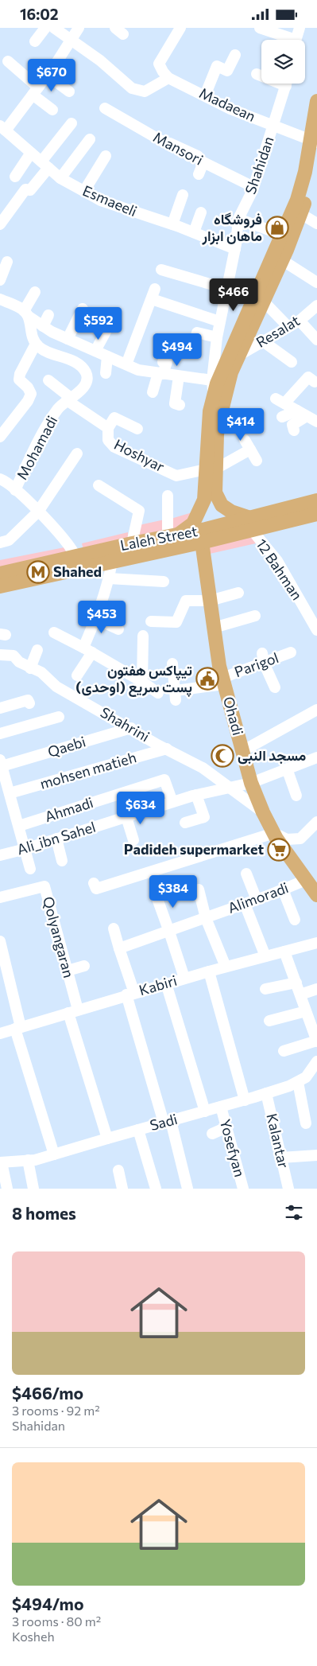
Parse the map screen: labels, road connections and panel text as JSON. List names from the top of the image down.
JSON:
{
  "streets": {
    "main road": ["Laleh Street", "Ohadi"],
    "street": [
      "Madaean",
      "Mansori",
      "Shahidan",
      "Esmaeeli",
      "Resalat",
      "Mohamadi",
      "Hoshyar",
      "12 Bahman",
      "Parigol",
      "Shahrini",
      "Qaebi",
      "mohsen matieh",
      "Ahmadi",
      "Ali_ibn Sahel",
      "Alimoradi",
      "Qolyangaran",
      "Kabiri",
      "Sadi",
      "Kalantar",
      "Yosefyan"
    ]
  },
  "crossings": [
    ["Madaean", "Shahidan"],
    ["Mansori", "Shahidan"],
    ["Shahidan", "Esmaeeli"],
    ["Mohamadi", "Hoshyar"],
    ["Laleh Street", "12 Bahman"],
    ["Laleh Street", "Ohadi"],
    ["Parigol", "Ohadi"],
    ["Ohadi", "Shahrini"],
    ["Ohadi", "Ali_ibn Sahel"],
    ["Ohadi", "Alimoradi"],
    ["Shahrini", "Qaebi"],
    ["Shahrini", "mohsen matieh"],
    ["Shahrini", "Ali_ibn Sahel"],
    ["Ahmadi", "Ali_ibn Sahel"],
    ["Qolyangaran", "Kabiri"],
    ["Qolyangaran", "Sadi"],
    ["Sadi", "Kalantar"],
    ["Sadi", "Yosefyan"]
  ],
  "places": {
    "shop": ["فروشگاه ماهان ابزار"],
    "metro station": ["Shahed"],
    "public building": ["تیپاکس هفتون (اوحدی) پست سریع"],
    "mosque": ["مسجد النبی"],
    "supermarket": ["Padideh supermarket"]
  },
  "page": {
    "status": "16:02",
    "price": [
      "$670",
      "$466",
      "$592",
      "$494",
      "$414",
      "$453",
      "$634",
      "$384"
    ],
    "heading": "8 homes",
    "list": [
      {
        "name": "$466/mo",
        "note": "3 rooms · 92 m² · Shahidan"
      },
      {
        "name": "$494/mo",
        "note": "3 rooms · 80 m² · Kosheh"
      }
    ]
  }
}
